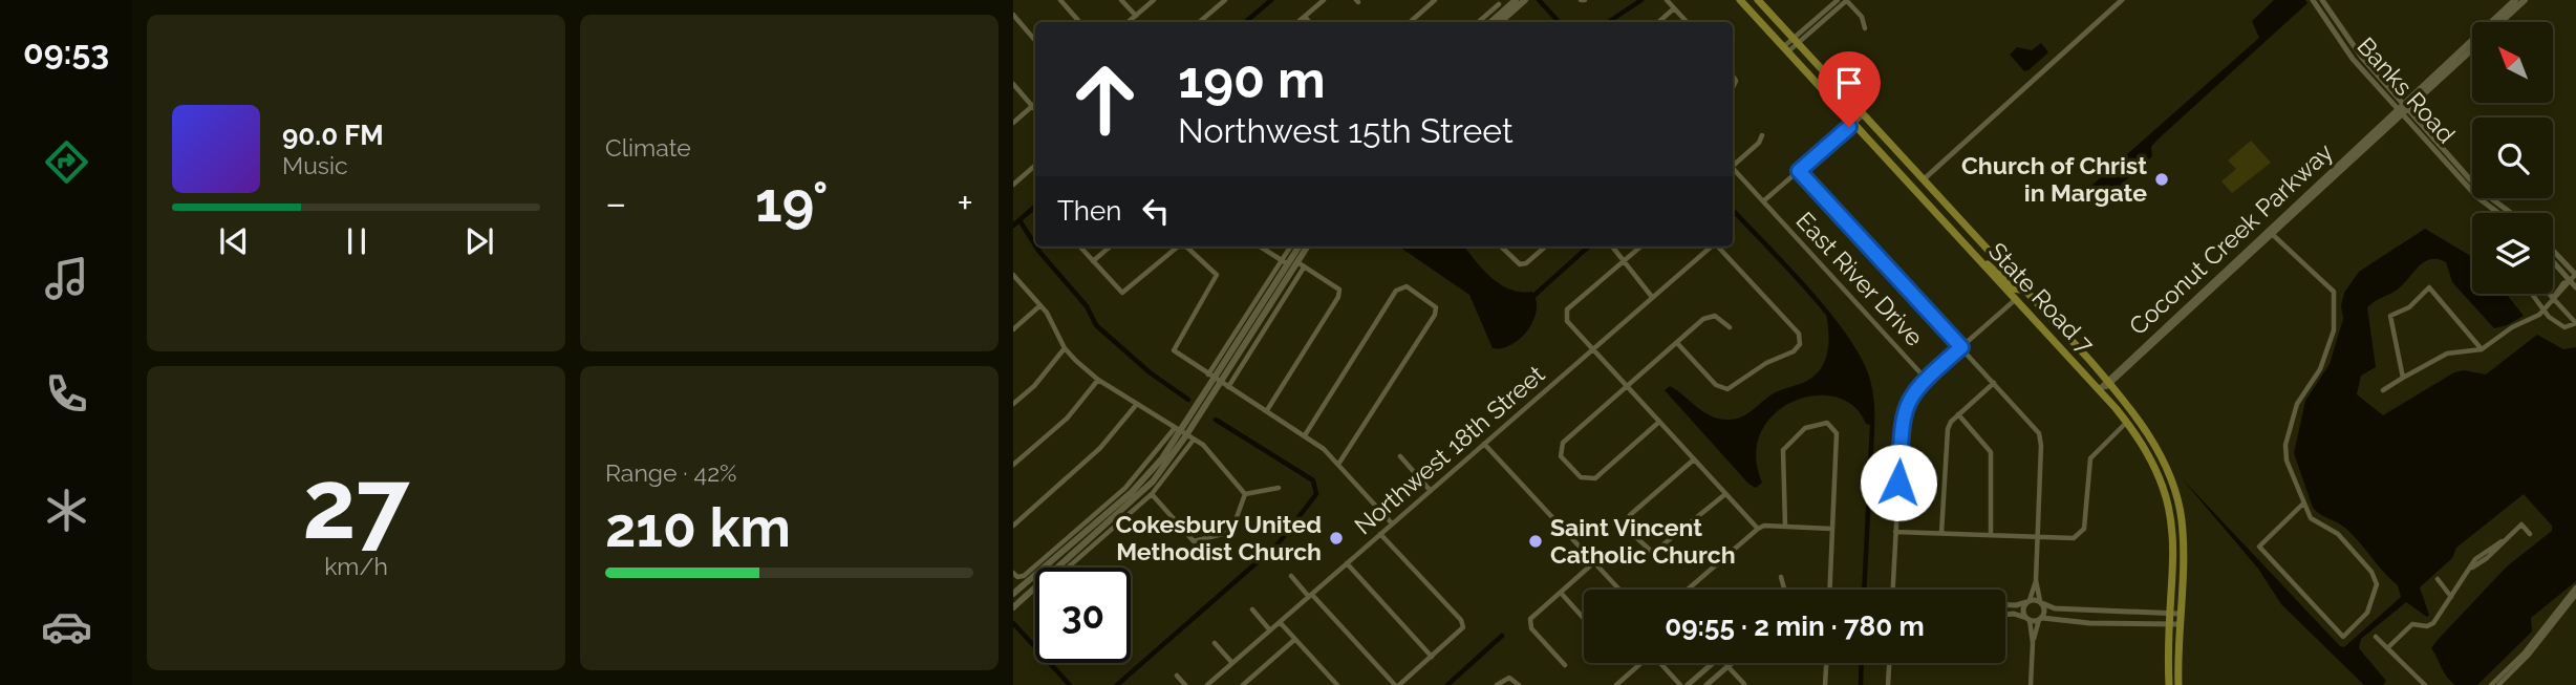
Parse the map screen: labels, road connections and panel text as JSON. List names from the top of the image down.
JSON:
{
  "streets": {
    "main road": ["Coconut Creek Parkway", "State Road 7"],
    "street": ["Banks Road", "East River Drive", "Northwest 18th Street"]
  },
  "crossings": [
    ["Banks Road", "Coconut Creek Parkway"],
    ["Coconut Creek Parkway", "State Road 7"]
  ],
  "places": ["Church of Christ in Margate", "Cokesbury United Methodist Church", "Saint Vincent Catholic Church"],
  "north": "top left",
  "page": {
    "tabs": "09:53",
    "tile": [
      "Climate",
      ["27", "km/h"],
      ["Range · 42%", "210 km"]
    ],
    "turn": ["190 m", "Northwest 15th Street"],
    "song": ["90.0 FM", "Music"],
    "heat": ["−", "19°", "+"],
    "then": "Then",
    "limit": "30",
    "trip": "09:55 · 2 min · 780 m"
  }
}
